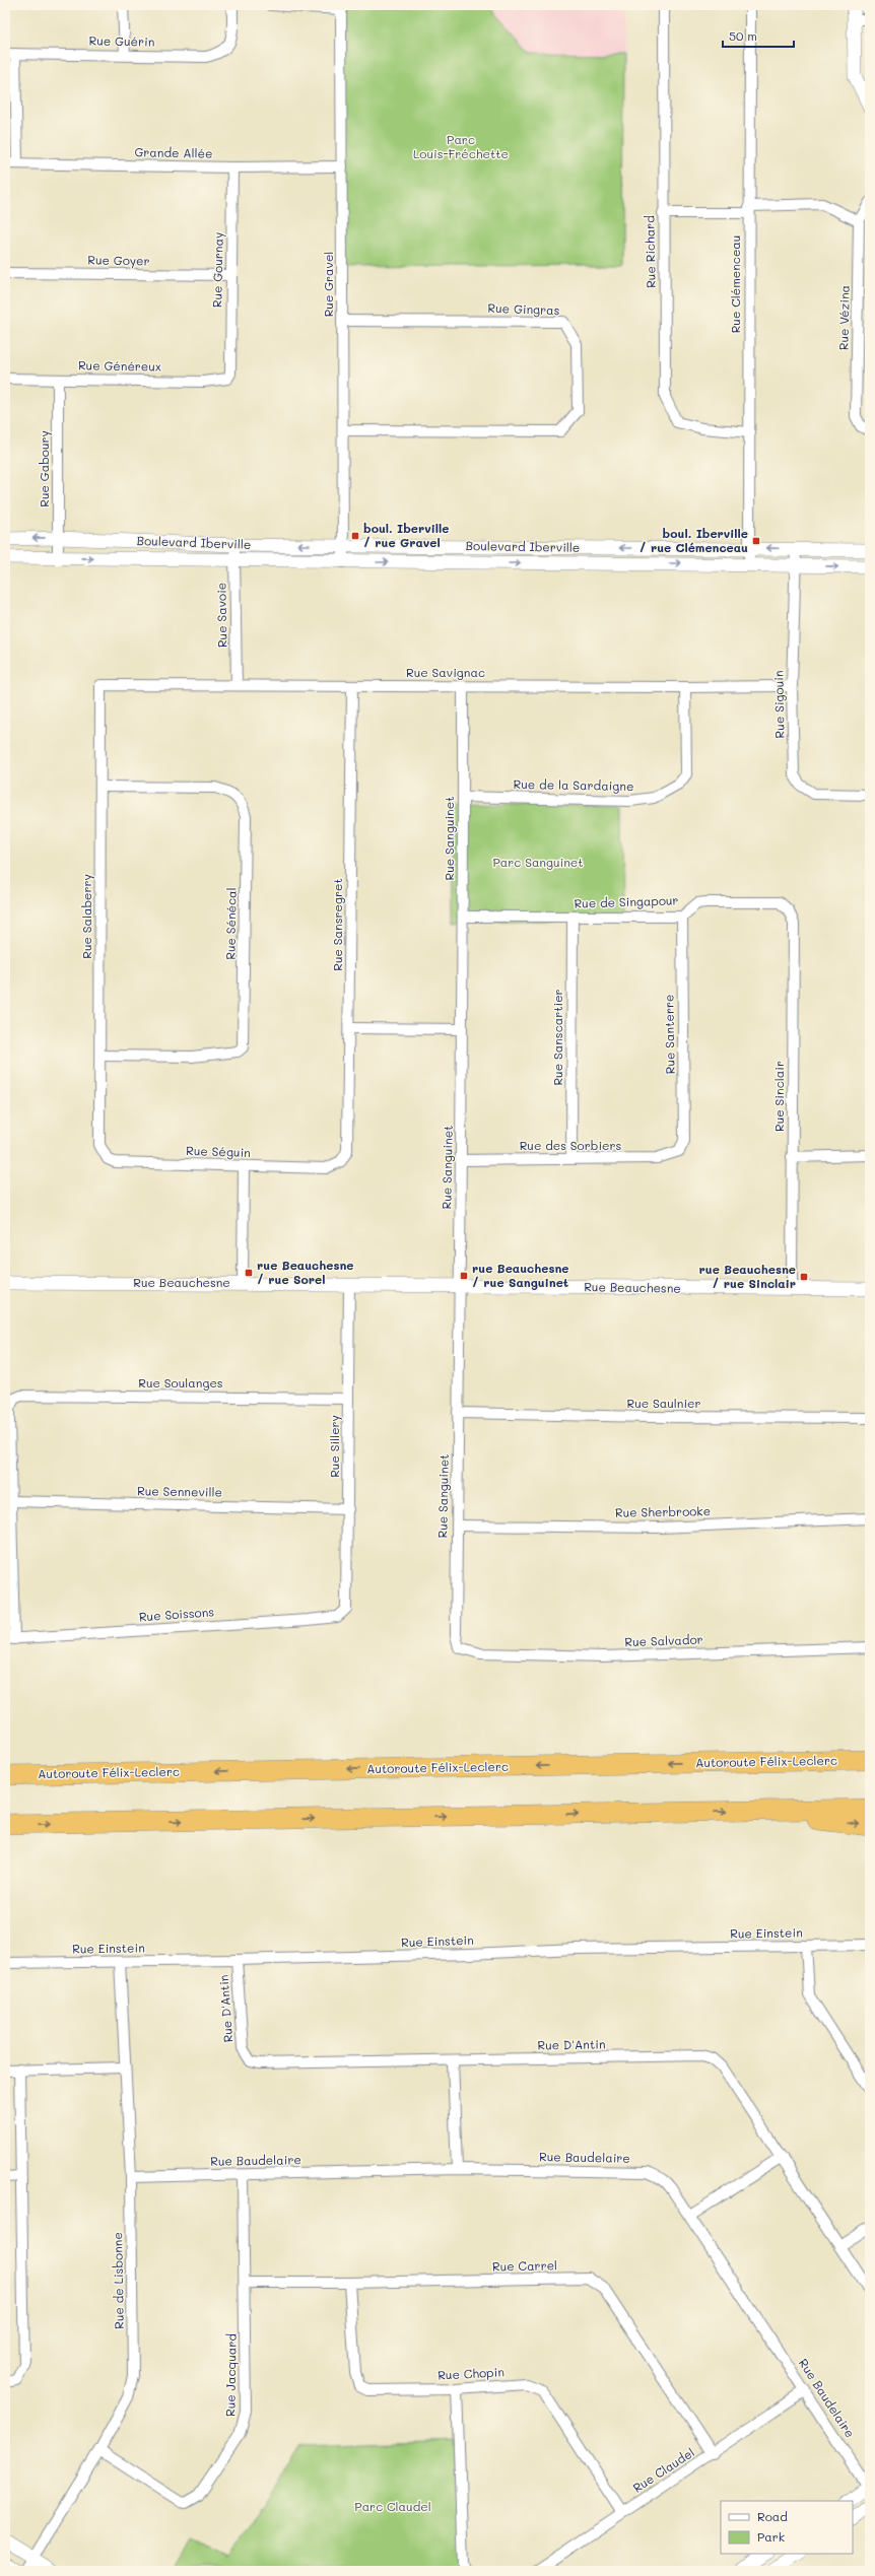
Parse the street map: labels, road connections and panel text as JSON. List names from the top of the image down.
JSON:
{
  "streets": {
    "highway": ["Autoroute Félix-Leclerc"],
    "street": [
      "Rue Guérin",
      "Grande Allée",
      "Rue Richard",
      "Rue Goyer",
      "Rue Gournay",
      "Rue Gravel",
      "Rue Clémenceau",
      "Rue Gingras",
      "Rue Vézina",
      "Rue Généreux",
      "Rue Gaboury",
      "Boulevard Iberville",
      "Rue Savoie",
      "Rue Savignac",
      "Rue Sigouin",
      "Rue de la Sardaigne",
      "Rue Sanguinet",
      "Rue de Singapour",
      "Rue Salaberry",
      "Rue Sénécal",
      "Rue Sansregret",
      "Rue Santerre",
      "Rue Sanscartier",
      "Rue Sinclair",
      "Rue des Sorbiers",
      "Rue Séguin",
      "Rue Beauchesne",
      "Rue Soulanges",
      "Rue Saulnier",
      "Rue Sillery",
      "Rue Senneville",
      "Rue Sherbrooke",
      "Rue Soissons",
      "Rue Salvador",
      "Rue Einstein",
      "Rue D'Antin",
      "Rue Baudelaire",
      "Rue Carrel",
      "Rue de Lisbonne",
      "Rue Chopin",
      "Rue Jacquard",
      "Rue Claudel"
    ]
  },
  "crossings": [
    ["Grande Allée", "Rue Gournay"],
    ["Grande Allée", "Rue Gravel"],
    ["Rue Richard", "Rue Clémenceau"],
    ["Rue Goyer", "Rue Gournay"],
    ["Rue Gournay", "Rue Généreux"],
    ["Rue Gravel", "Rue Gingras"],
    ["Rue Gravel", "Boulevard Iberville"],
    ["Rue Clémenceau", "Boulevard Iberville"],
    ["Rue Généreux", "Rue Gaboury"],
    ["Rue Gaboury", "Boulevard Iberville"],
    ["Boulevard Iberville", "Rue Savoie"],
    ["Boulevard Iberville", "Rue Sigouin"],
    ["Rue Savoie", "Rue Savignac"],
    ["Rue Savignac", "Rue Sigouin"],
    ["Rue Savignac", "Rue de la Sardaigne"],
    ["Rue Savignac", "Rue Sanguinet"],
    ["Rue Savignac", "Rue Salaberry"],
    ["Rue Savignac", "Rue Sansregret"],
    ["Rue de la Sardaigne", "Rue Sanguinet"],
    ["Rue Sanguinet", "Rue de Singapour"],
    ["Rue Sanguinet", "Rue des Sorbiers"],
    ["Rue Sanguinet", "Rue Beauchesne"],
    ["Rue Sanguinet", "Rue Saulnier"],
    ["Rue Sanguinet", "Rue Sherbrooke"],
    ["Rue Sanguinet", "Rue Salvador"],
    ["Rue de Singapour", "Rue Santerre"],
    ["Rue de Singapour", "Rue Sanscartier"],
    ["Rue de Singapour", "Rue Sinclair"],
    ["Rue Salaberry", "Rue Sénécal"],
    ["Rue Salaberry", "Rue Séguin"],
    ["Rue Sansregret", "Rue Séguin"],
    ["Rue Santerre", "Rue des Sorbiers"],
    ["Rue Sanscartier", "Rue des Sorbiers"],
    ["Rue Sinclair", "Rue Beauchesne"],
    ["Rue Beauchesne", "Rue Sillery"],
    ["Rue Soulanges", "Rue Sillery"],
    ["Rue Soulanges", "Rue Senneville"],
    ["Rue Sillery", "Rue Senneville"],
    ["Rue Sillery", "Rue Soissons"],
    ["Rue Einstein", "Rue D'Antin"],
    ["Rue Einstein", "Rue de Lisbonne"],
    ["Rue Baudelaire", "Rue de Lisbonne"],
    ["Rue Baudelaire", "Rue Jacquard"],
    ["Rue Baudelaire", "Rue Claudel"],
    ["Rue Carrel", "Rue Chopin"],
    ["Rue Carrel", "Rue Jacquard"],
    ["Rue Carrel", "Rue Claudel"],
    ["Rue de Lisbonne", "Rue Jacquard"],
    ["Rue Chopin", "Rue Claudel"]
  ],
  "parks": ["Parc Louis-Fréchette", "Parc Sanguinet", "Parc Claudel"],
  "places": {
    "transit": [
      "boul. Iberville / rue Gravel",
      "boul. Iberville / rue Clémenceau",
      "rue Beauchesne / rue Sorel",
      "rue Beauchesne / rue Sanguinet",
      "rue Beauchesne / rue Sinclair"
    ]
  },
  "legend": ["Road", "Park"],
  "scale_bar": "50 m"
}
